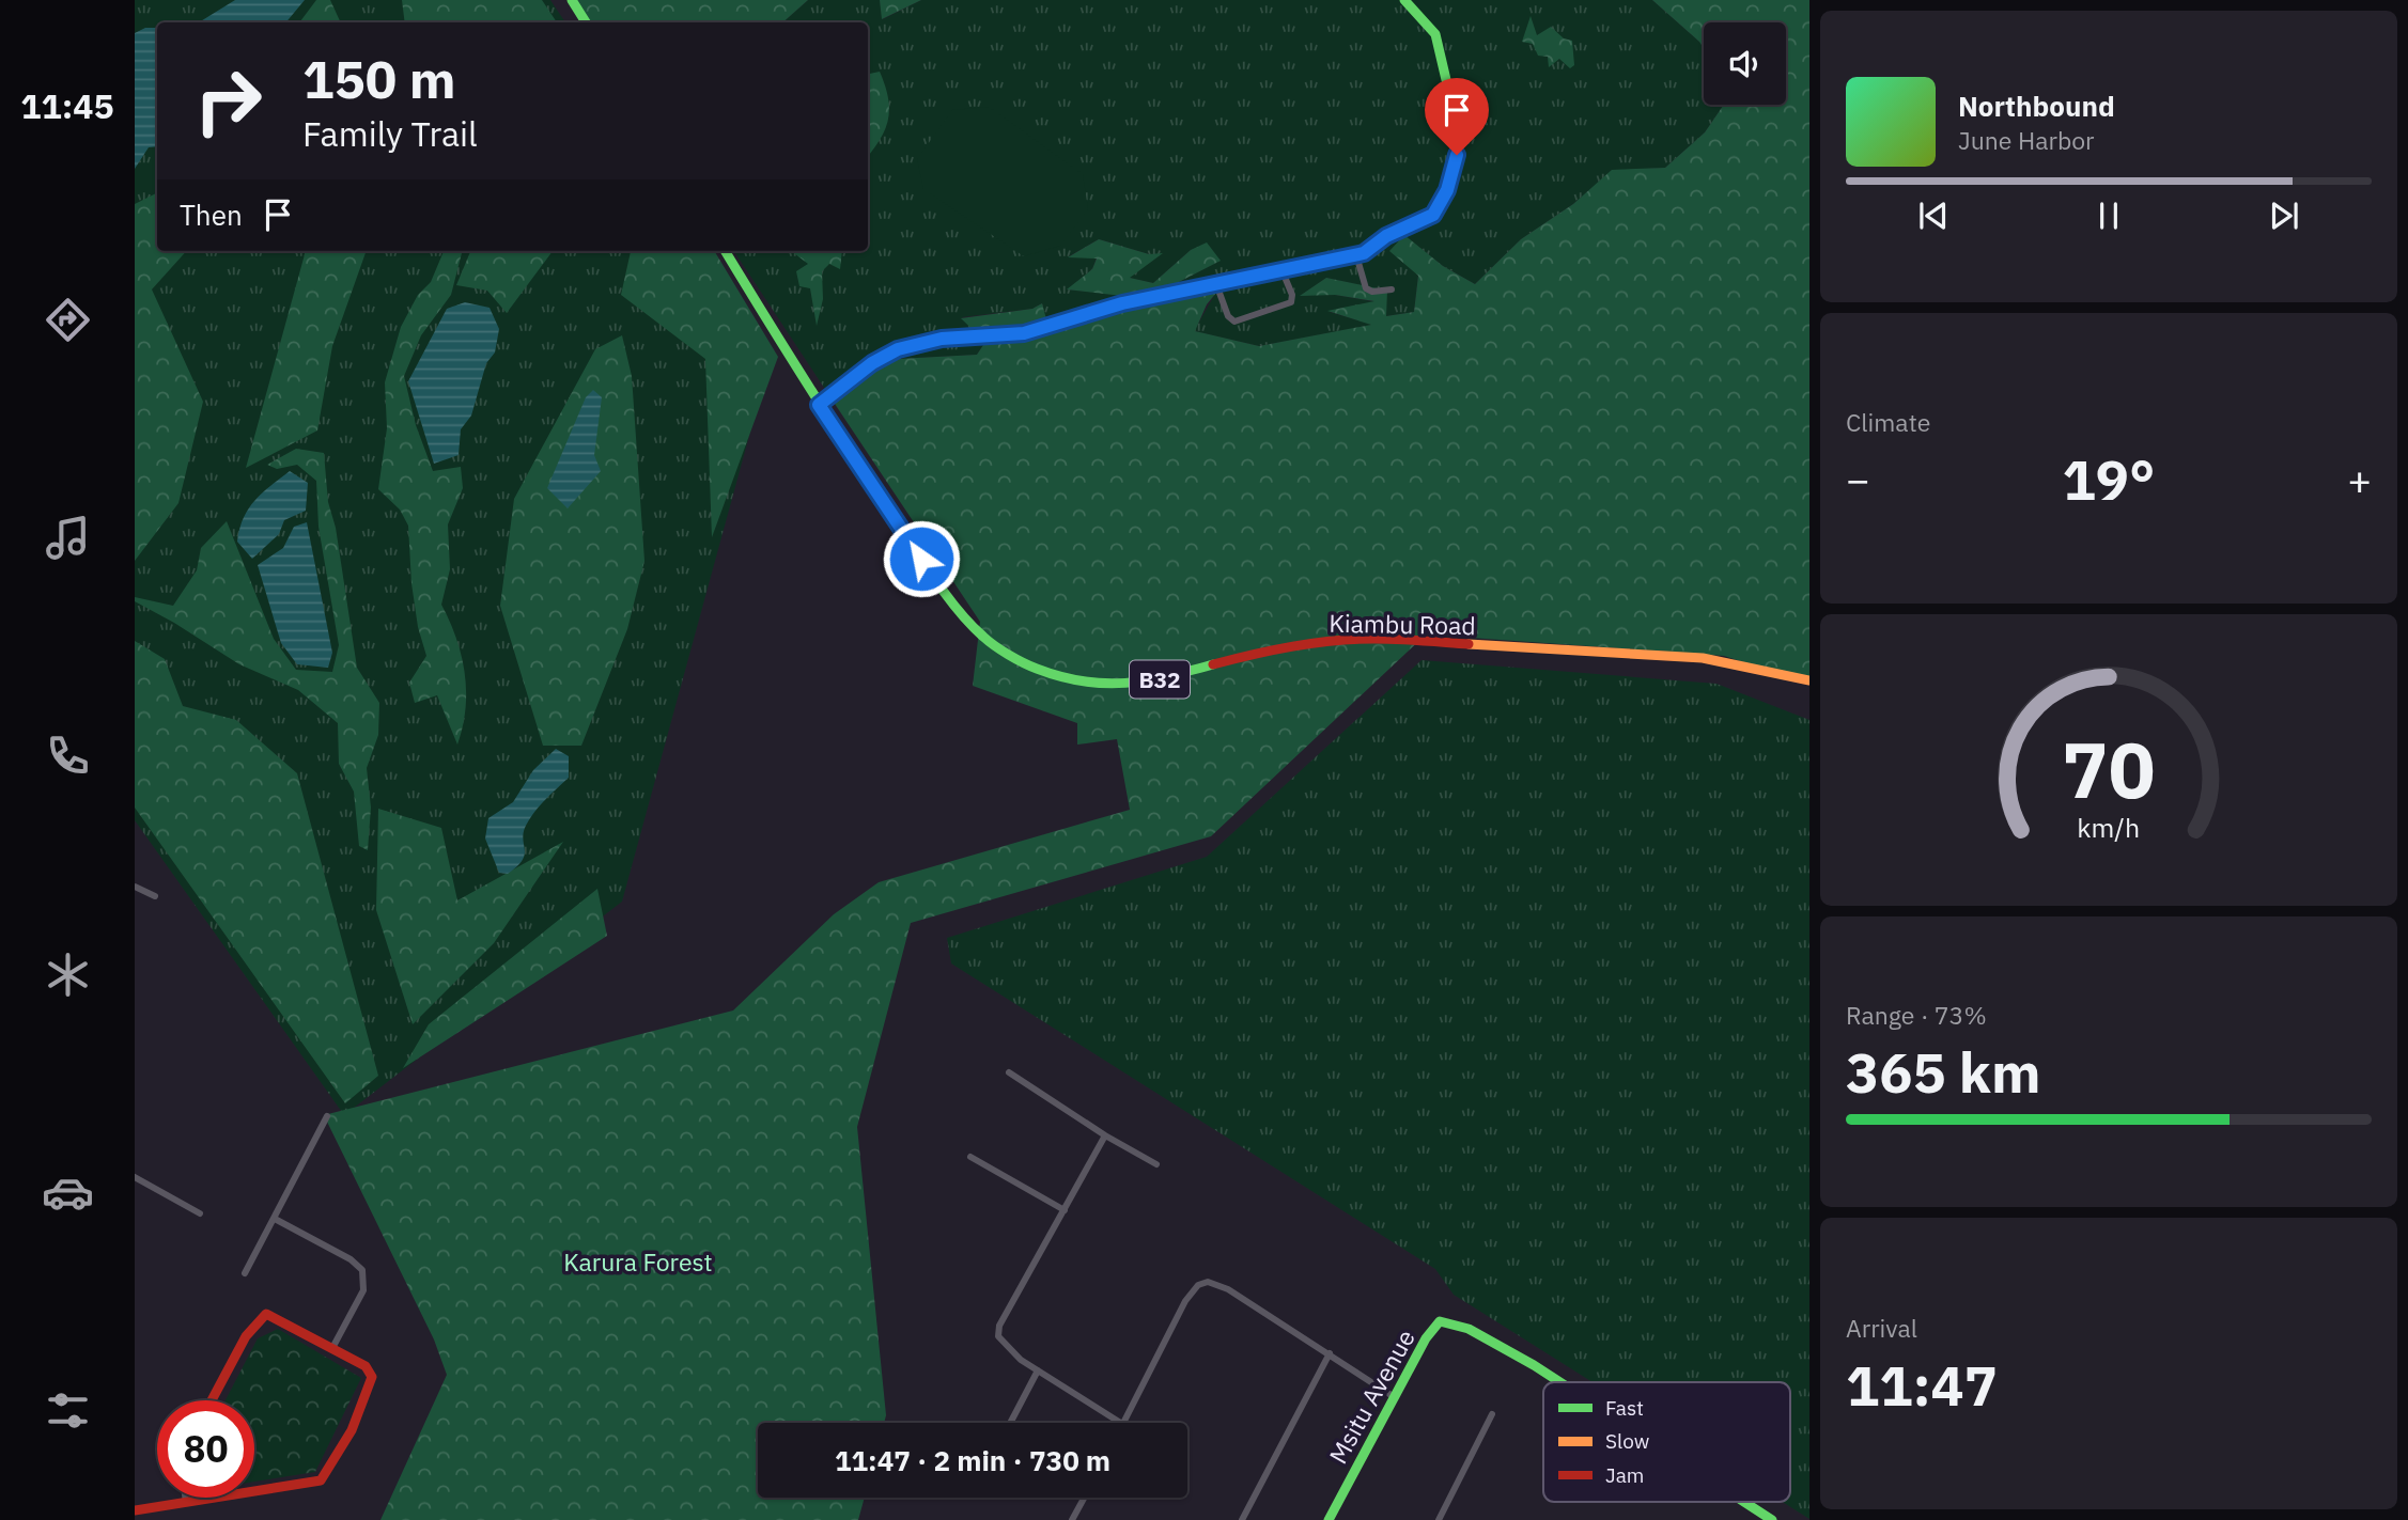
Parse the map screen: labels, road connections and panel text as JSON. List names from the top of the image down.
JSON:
{
  "streets": {
    "main road": ["Kiambu Road", "B32", "Msitu Avenue"]
  },
  "parks": ["Karura Forest"],
  "legend": ["Fast", "Slow", "Jam"],
  "page": {
    "tabs": "11:45",
    "turn": ["150 m", "Family Trail"],
    "song": ["Northbound", "June Harbor"],
    "then": "Then",
    "tile": [
      "Climate",
      ["Range · 73%", "365 km"],
      ["Arrival", "11:47"]
    ],
    "heat": ["−", "19°", "+"],
    "limit": "80",
    "trip": "11:47 · 2 min · 730 m",
    "gauge": ["70", "km/h"]
  }
}
